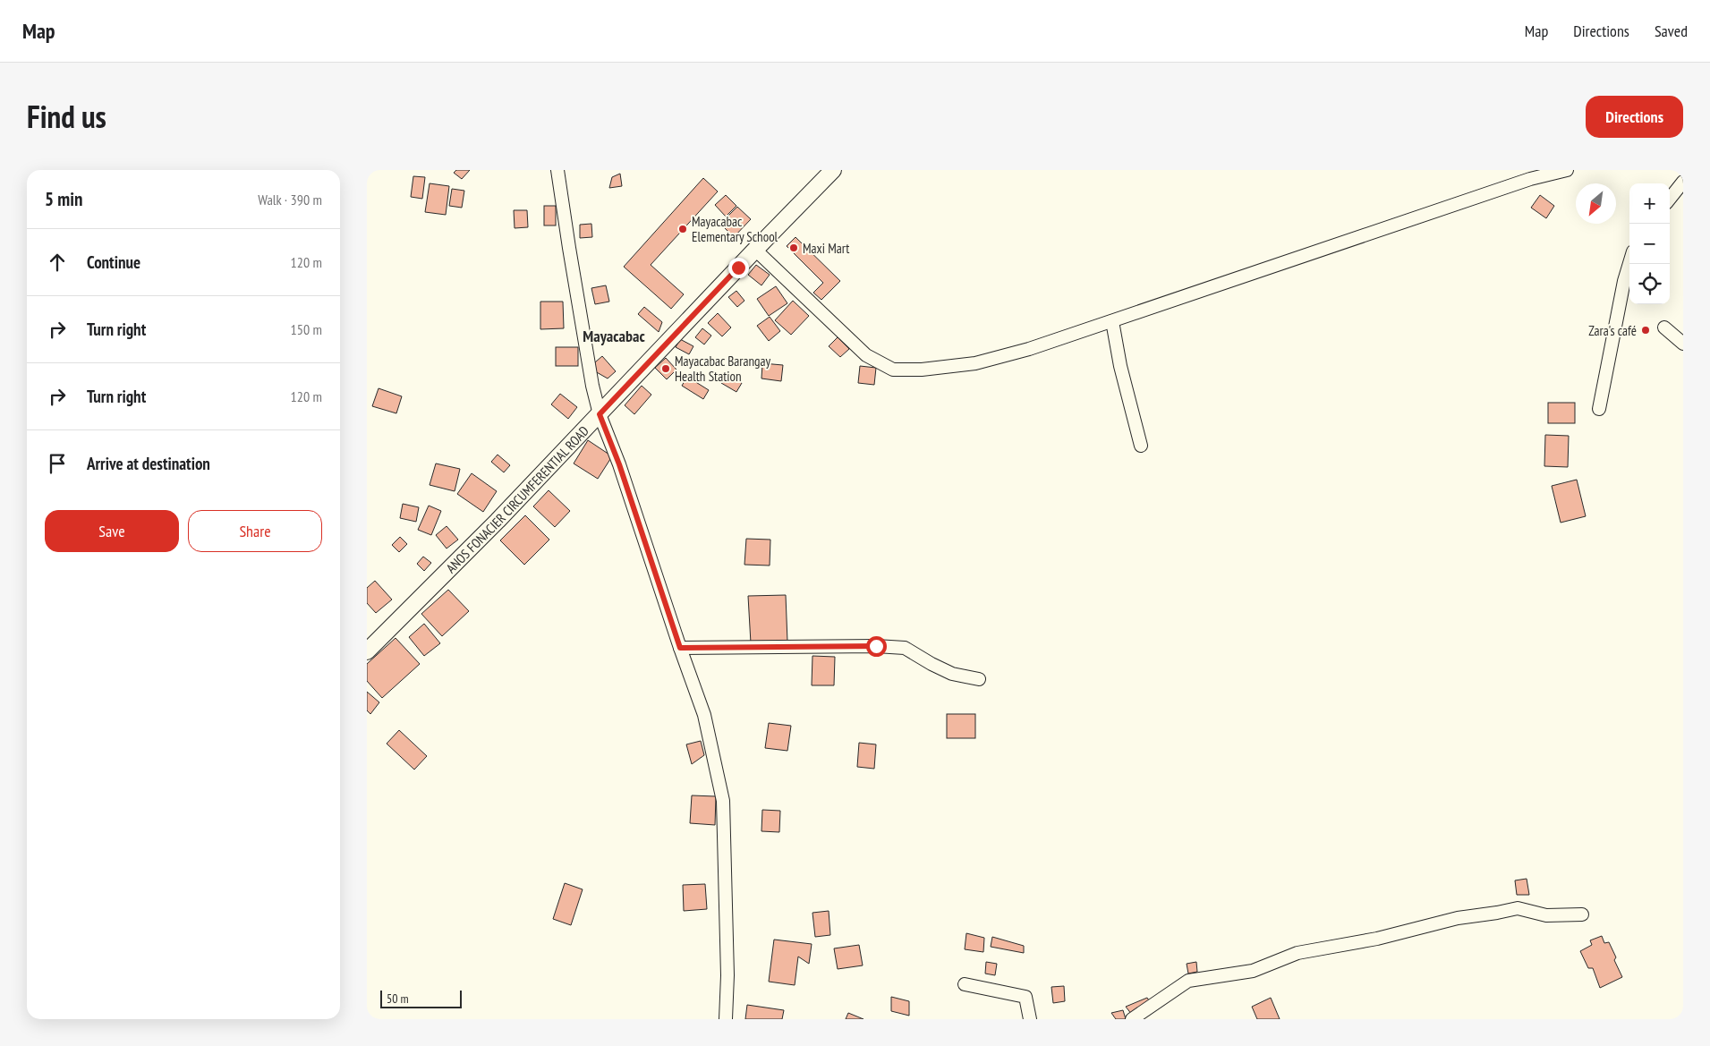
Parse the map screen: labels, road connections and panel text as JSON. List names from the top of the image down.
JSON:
{
  "streets": {
    "main road": ["ANOS FONACIER CIRCUMFERENTIAL ROAD"]
  },
  "districts": ["Mayacabac"],
  "places": [
    "Mayacabac Elementary School",
    "Maxi Mart",
    "Zara's café",
    "Mayacabac Barangay Health Station"
  ],
  "scale_bar": "50 m",
  "north": "bottom left",
  "page": {
    "header": "Map",
    "nav": ["Map", "Directions", "Saved"],
    "title": "Find us",
    "buttons": [
      "Directions",
      ["Save", "Share"]
    ],
    "heading": ["5 min", "Walk · 390 m"],
    "map_buttons": ["+", "−"],
    "list": [
      ["Continue", "120 m"],
      ["Turn right", "150 m"],
      ["Turn right", "120 m"],
      "Arrive at destination"
    ],
    "scale": "50 m"
  }
}
